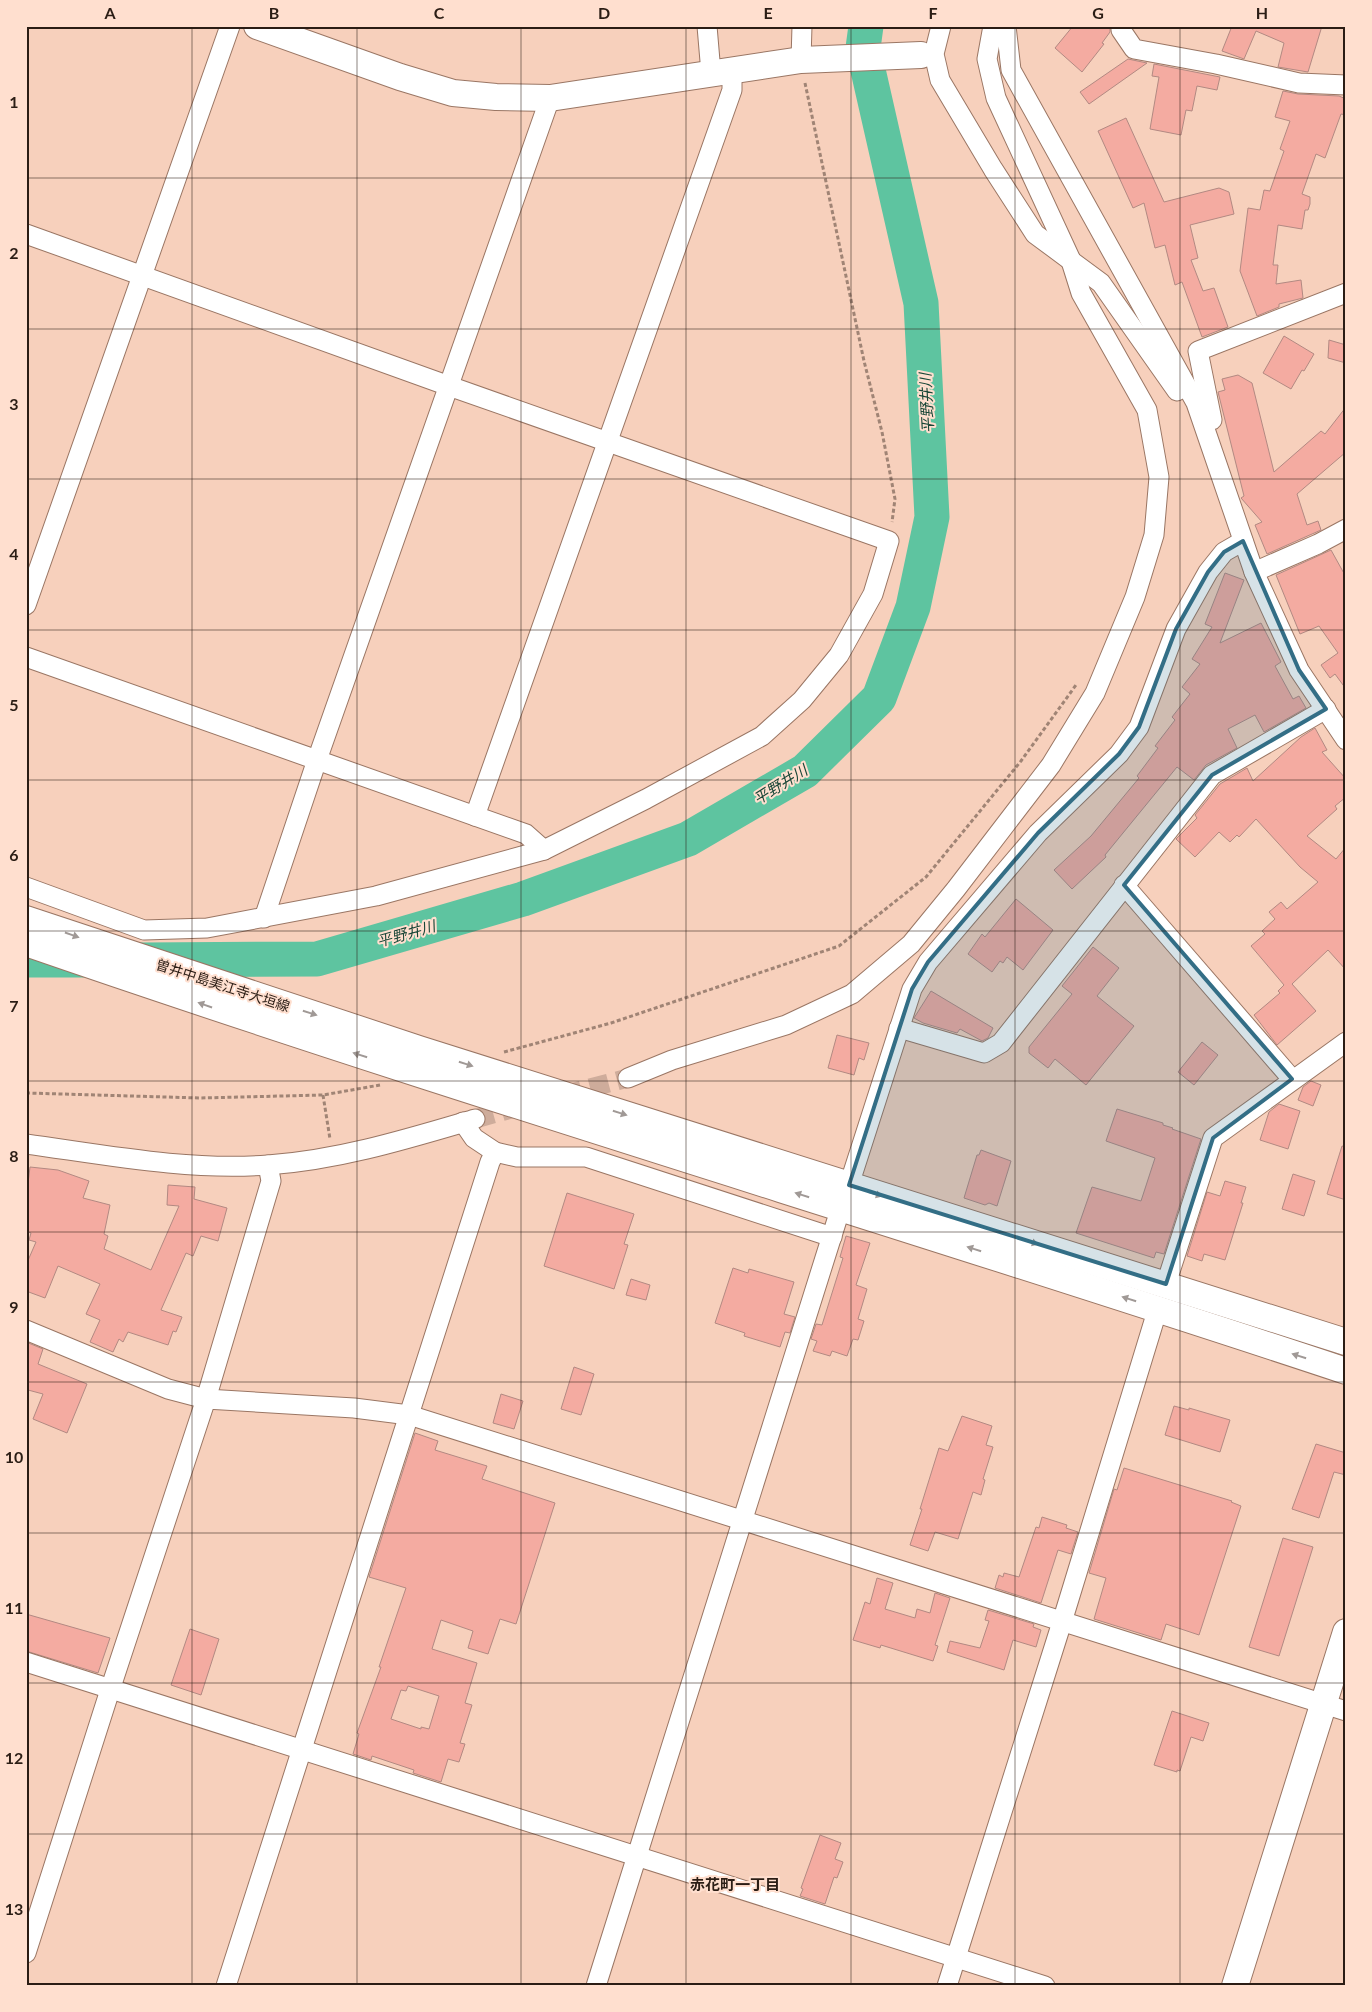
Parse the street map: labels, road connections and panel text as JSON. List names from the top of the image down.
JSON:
{
  "streets": {
    "main road": ["曽井中島美江寺大垣線"]
  },
  "districts": ["赤花町一丁目"],
  "water": ["平野井川"],
  "grid": {
    "columns": [
      "A",
      "B",
      "C",
      "D",
      "E",
      "F",
      "G",
      "H"
    ],
    "rows": [
      "1",
      "2",
      "3",
      "4",
      "5",
      "6",
      "7",
      "8",
      "9",
      "10",
      "11",
      "12",
      "13"
    ]
  }
}
